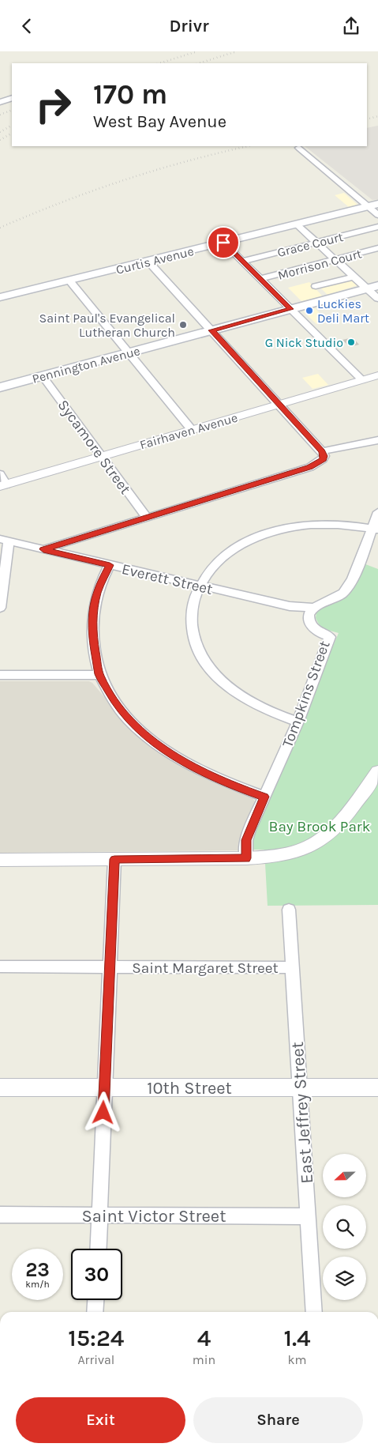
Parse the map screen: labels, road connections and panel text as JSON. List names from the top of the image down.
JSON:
{
  "streets": {
    "main road": ["Curtis Avenue", "Pennington Avenue"],
    "street": [
      "Grace Court",
      "Morrison Court",
      "Fairhaven Avenue",
      "Sycamore Street",
      "Everett Street",
      "Tompkins Street",
      "Saint Margaret Street",
      "10th Street",
      "East Jeffrey Street",
      "Saint Victor Street"
    ]
  },
  "crossings": [
    ["Pennington Avenue", "Sycamore Street"],
    ["Fairhaven Avenue", "Sycamore Street"],
    ["Everett Street", "Tompkins Street"],
    ["Saint Margaret Street", "East Jeffrey Street"],
    ["10th Street", "East Jeffrey Street"],
    ["East Jeffrey Street", "Saint Victor Street"]
  ],
  "parks": ["Bay Brook Park"],
  "places": ["Luckies Deli Mart", "Saint Paul's Evangelical Lutheran Church", "G Nick Studio"],
  "north": "left",
  "page": {
    "header": "Drivr",
    "turn": ["170 m", "West Bay Avenue"],
    "speed": "23 km/h",
    "limit": "30",
    "eta": [
      "15:24",
      "Arrival",
      "4",
      "min",
      "1.4",
      "km"
    ],
    "buttons": ["Exit", "Share"]
  }
}
